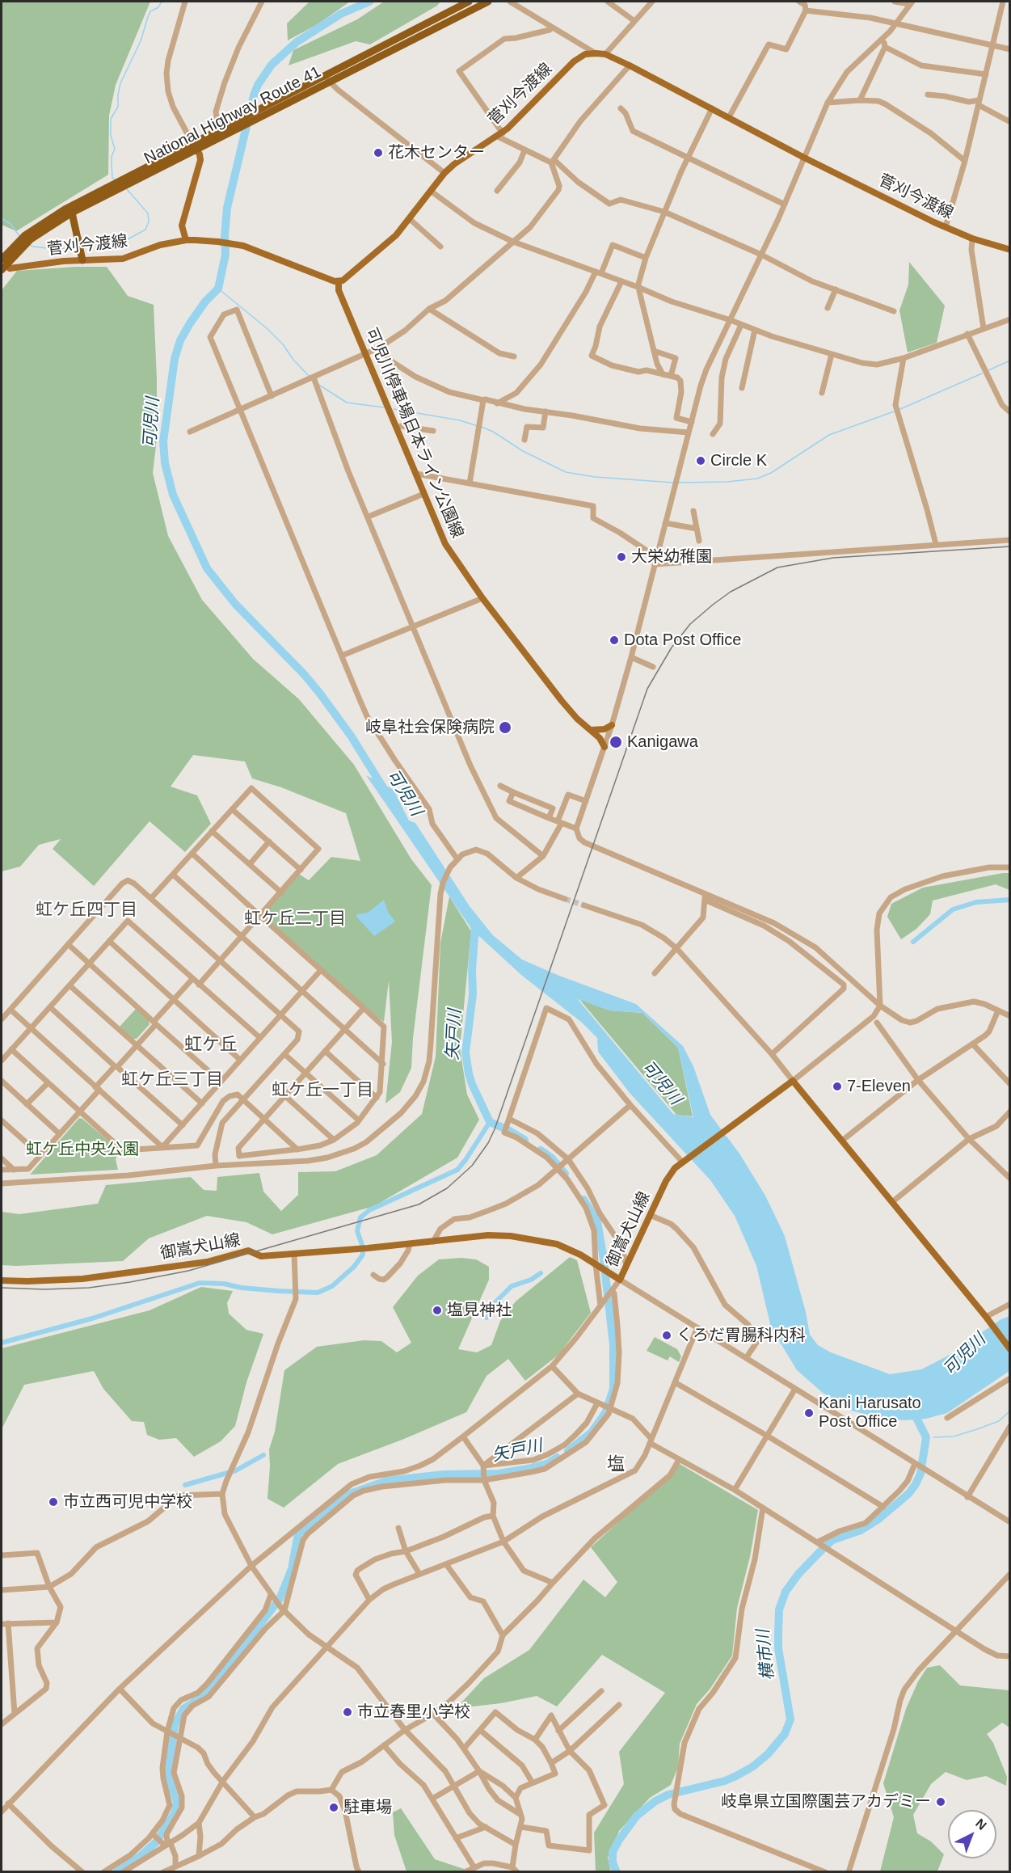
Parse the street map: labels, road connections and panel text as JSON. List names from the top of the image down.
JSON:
{
  "streets": {
    "highway": ["National Highway Route 41"],
    "main road": ["菅刈今渡線", "可児川停車場日本ライン公園線", "御嵩犬山線"]
  },
  "crossings": [
    ["菅刈今渡線", "可児川停車場日本ライン公園線"]
  ],
  "districts": [
    "虹ケ丘四丁目",
    "虹ケ丘二丁目",
    "虹ケ丘",
    "虹ケ丘三丁目",
    "虹ケ丘一丁目",
    "塩"
  ],
  "water": ["可児川", "矢戸川", "横市川"],
  "parks": ["虹ケ丘中央公園"],
  "places": [
    "花木センター",
    "Circle K",
    "大栄幼稚園",
    "Dota Post Office",
    "岐阜社会保険病院",
    "Kanigawa",
    "7-Eleven",
    "塩見神社",
    "くろだ胃腸科内科",
    "Kani Harusato Post Office",
    "市立西可児中学校",
    "市立春里小学校",
    "岐阜県立国際園芸アカデミー",
    "駐車場"
  ],
  "north": "top right"
}
